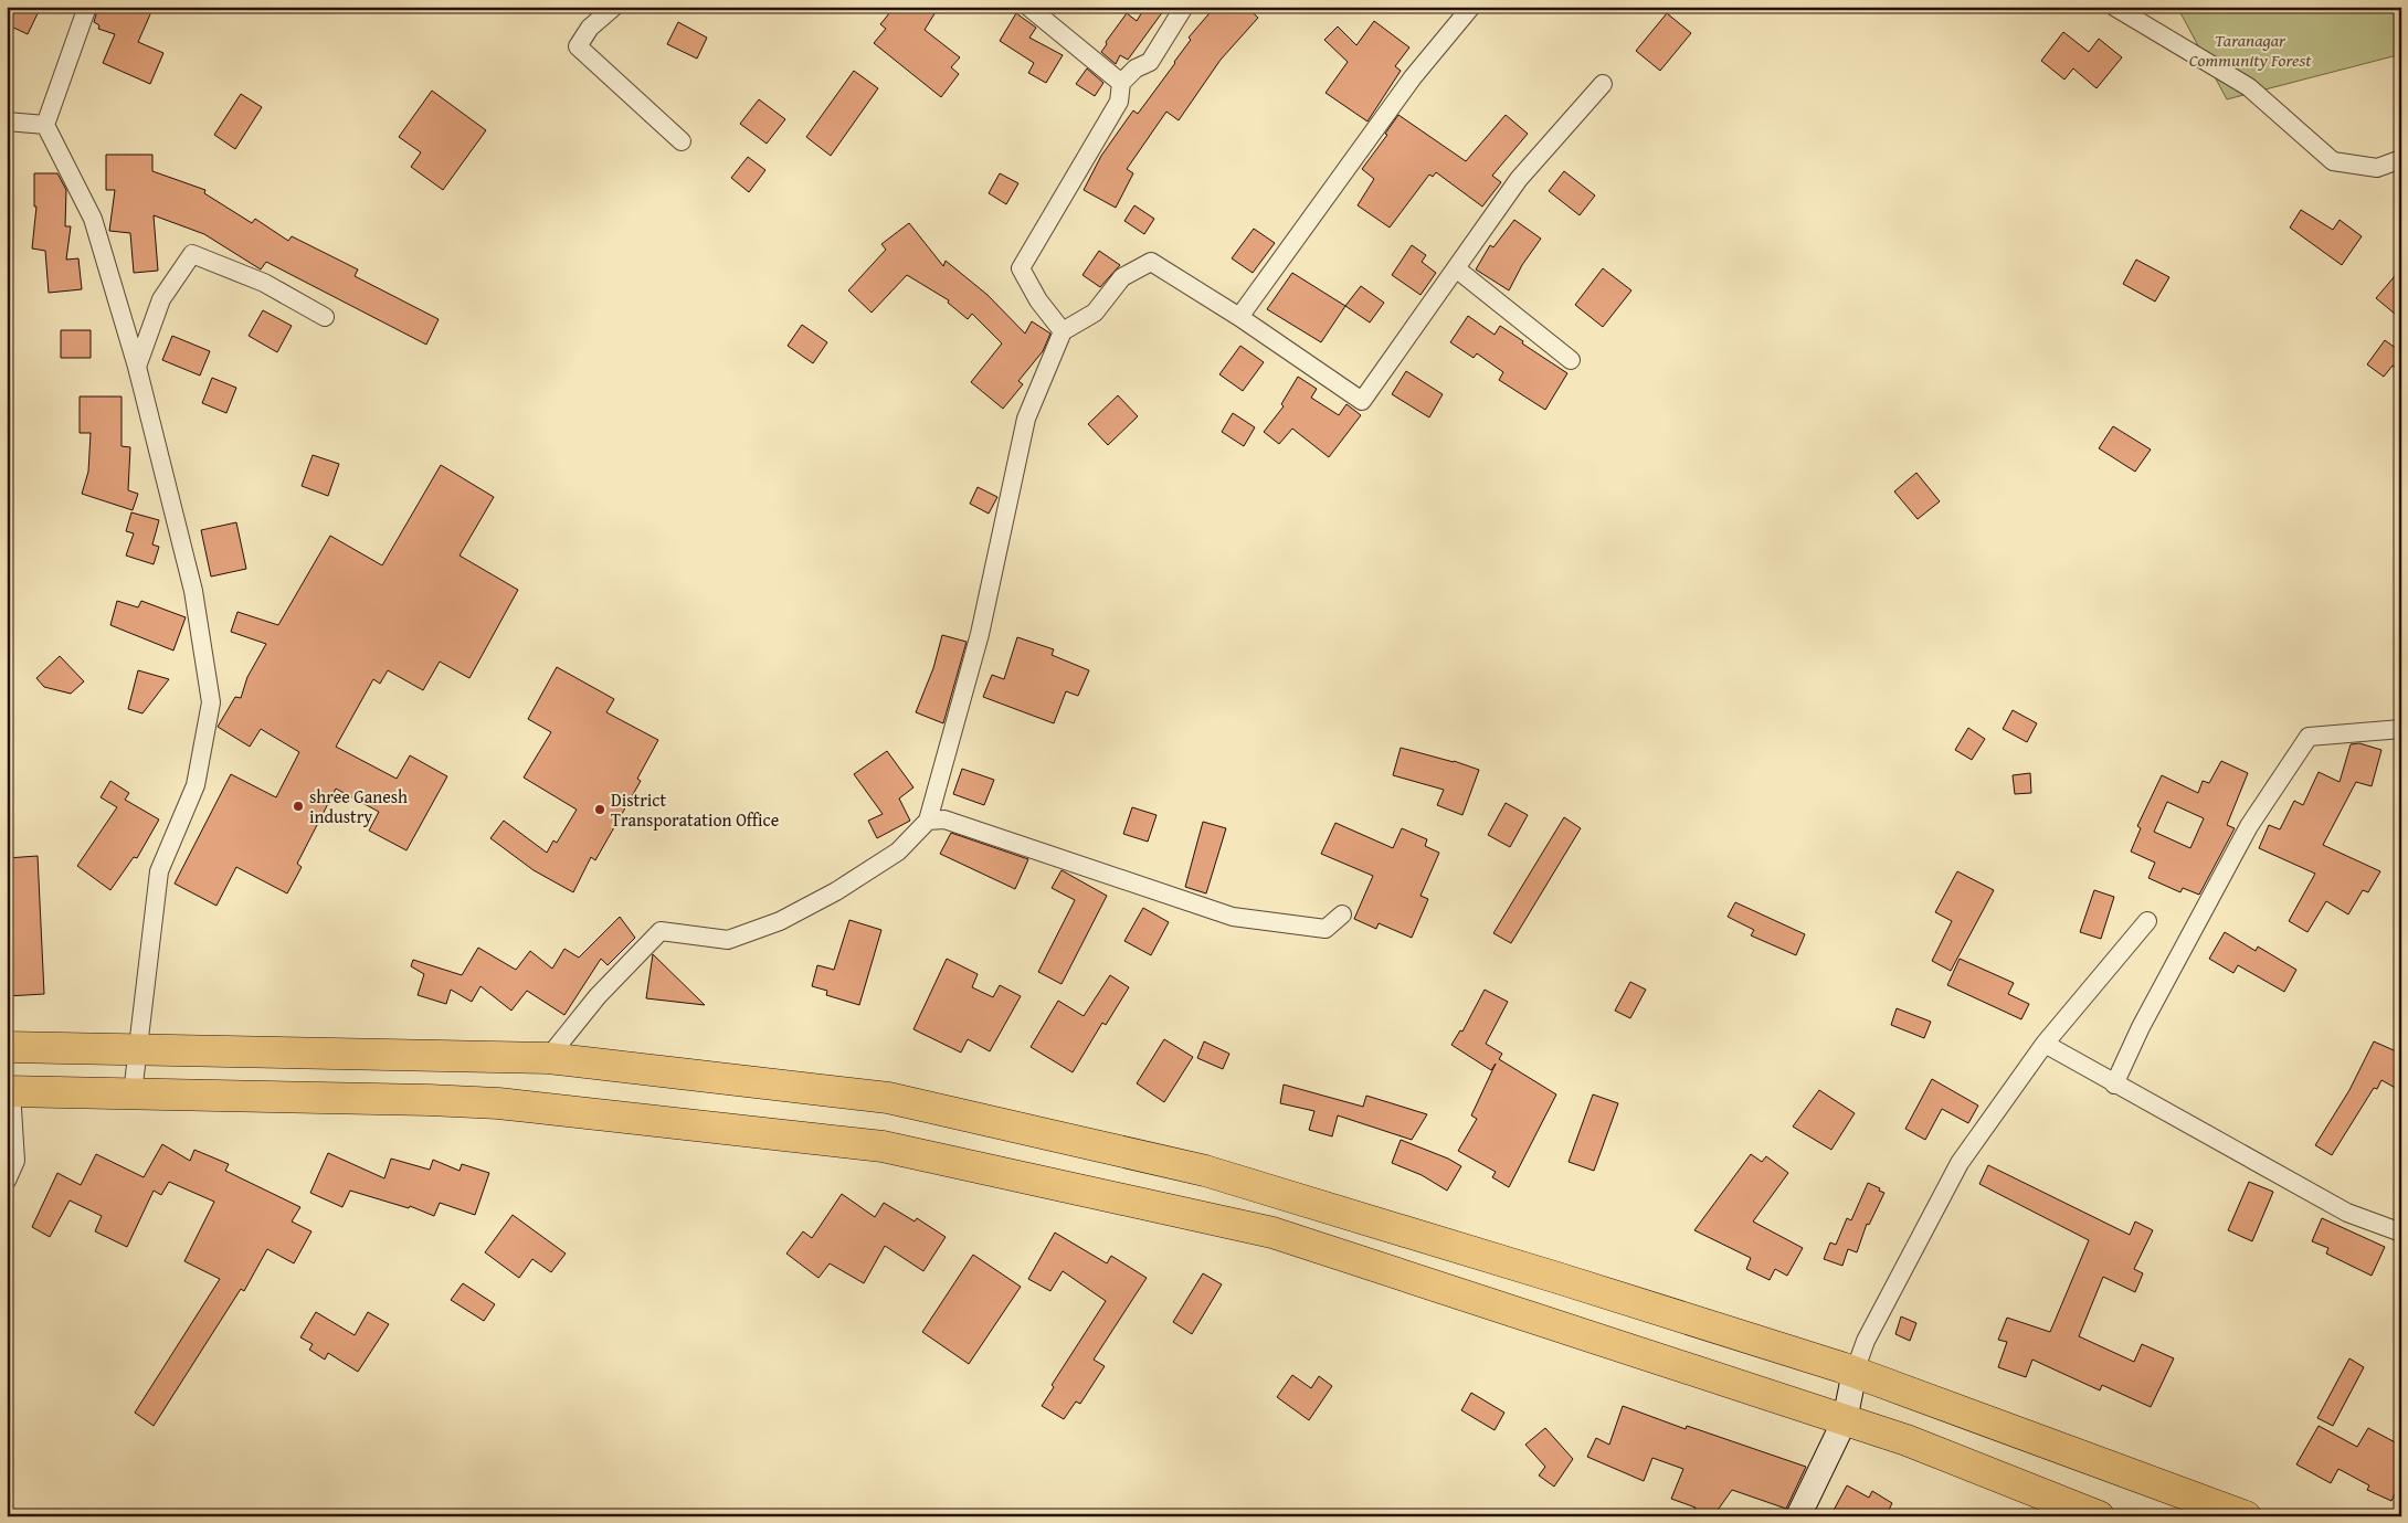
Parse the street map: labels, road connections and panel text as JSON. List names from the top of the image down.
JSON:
{
  "parks": ["Taranagar Community Forest"],
  "places": ["shree Ganesh industry", "District Transporatation Office"]
}
